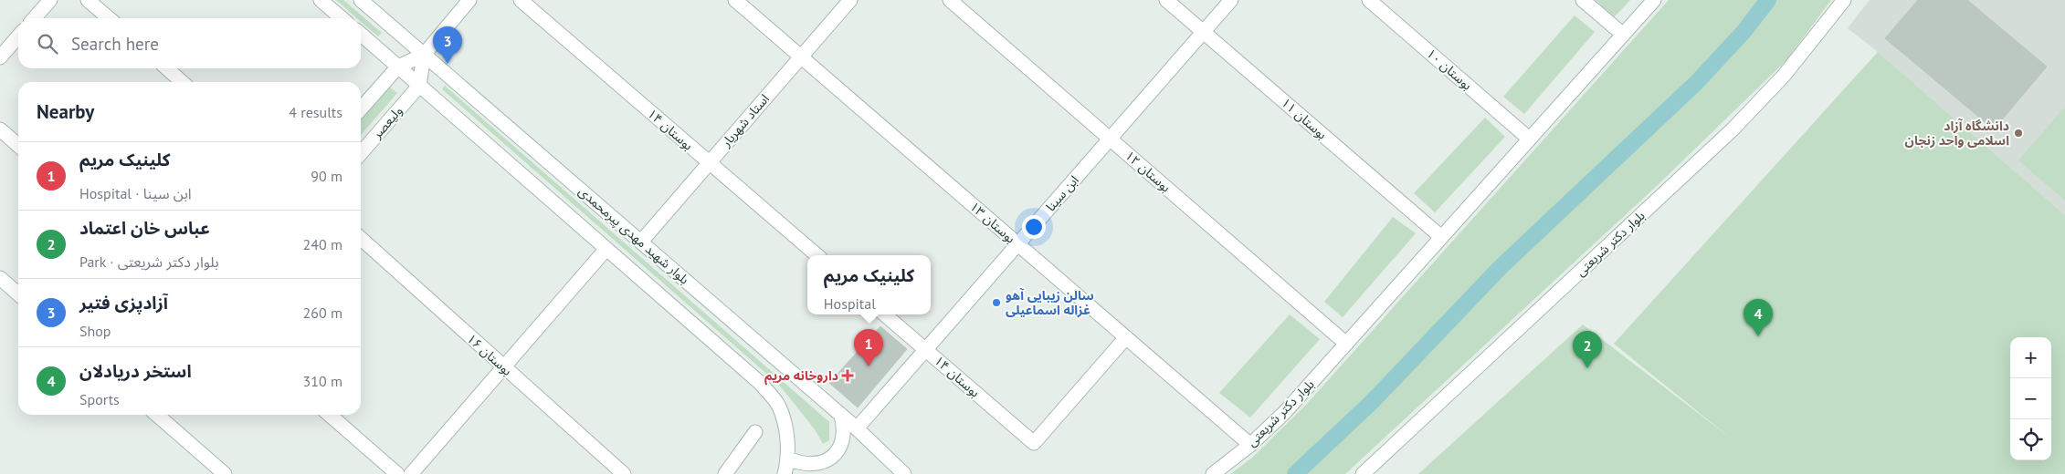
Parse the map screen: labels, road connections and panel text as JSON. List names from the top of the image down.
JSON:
{
  "streets": {
    "street": [
      "بوستان ۱۰",
      "بوستان ۱۱",
      "استاد شهریار",
      "ولیعصر",
      "بوستان ۱۴",
      "بوستان ۱۲",
      "ابن سینا",
      "بوستان ۱۳",
      "بلوار شهید مهدی پیرمحمدی",
      "بلوار دکتر شریعتی",
      "بوستان ۱۶"
    ]
  },
  "crossings": [
    ["بوستان ۱۰", "بلوار دکتر شریعتی"],
    ["بوستان ۱۱", "ابن سینا"],
    ["بوستان ۱۱", "بلوار دکتر شریعتی"],
    ["استاد شهریار", "بوستان ۱۴"],
    ["استاد شهریار", "بوستان ۱۳"],
    ["استاد شهریار", "بلوار شهید مهدی پیرمحمدی"],
    ["بوستان ۱۴", "ابن سینا"],
    ["بوستان ۱۴", "بوستان ۱۳"],
    ["بوستان ۱۲", "ابن سینا"],
    ["بوستان ۱۲", "بلوار دکتر شریعتی"],
    ["ابن سینا", "بوستان ۱۳"],
    ["ابن سینا", "بلوار شهید مهدی پیرمحمدی"],
    ["بوستان ۱۳", "بلوار دکتر شریعتی"]
  ],
  "places": {
    "other": ["دانشگاه آزاد اسلامی واحد زنجان", "سالن زیبایی آهو غزاله اسماعیلی"],
    "health": ["داروخانه مریم"]
  },
  "page": {
    "search": "Search here",
    "pins": [
      "3",
      "4",
      "1",
      "2"
    ],
    "heading": ["Nearby", "4 results"],
    "list": [
      {
        "mark": "1",
        "name": "کلینیک مریم",
        "note": "Hospital · ابن سینا",
        "value": "90 m"
      },
      {
        "mark": "2",
        "name": "عباس خان اعتماد",
        "note": "Park · بلوار دکتر شریعتی",
        "value": "240 m"
      },
      {
        "mark": "3",
        "name": "آزادپزی فتیر",
        "note": "Shop",
        "value": "260 m"
      },
      {
        "mark": "4",
        "name": "استخر دریادلان",
        "note": "Sports",
        "value": "310 m"
      }
    ],
    "popup": ["کلینیک مریم", "Hospital"],
    "map_buttons": ["+", "−"]
  }
}
